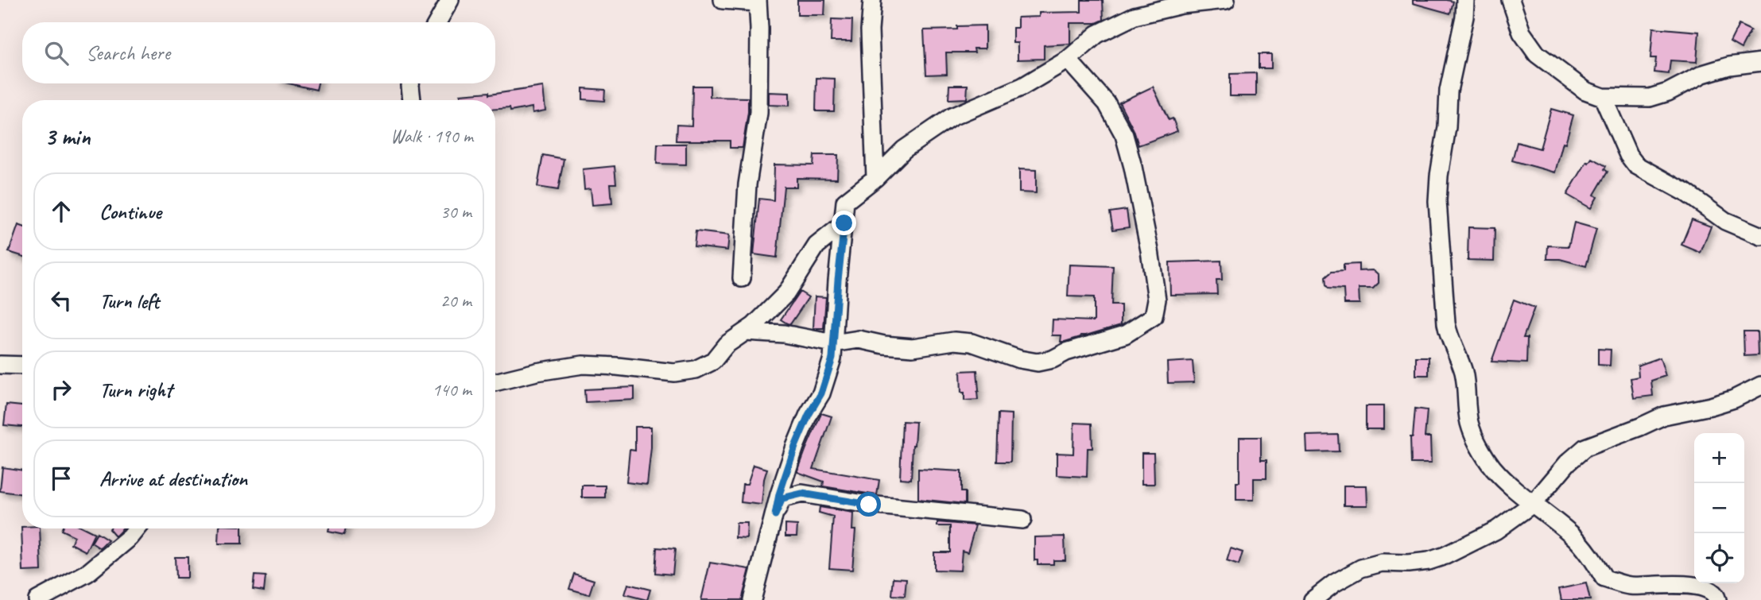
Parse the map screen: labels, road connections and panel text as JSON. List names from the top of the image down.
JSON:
{
  "page": {
    "search": "Search here",
    "heading": ["3 min", "Walk · 190 m"],
    "list": [
      ["Continue", "30 m"],
      ["Turn left", "20 m"],
      ["Turn right", "140 m"],
      "Arrive at destination"
    ],
    "map_buttons": ["+", "−"]
  }
}
